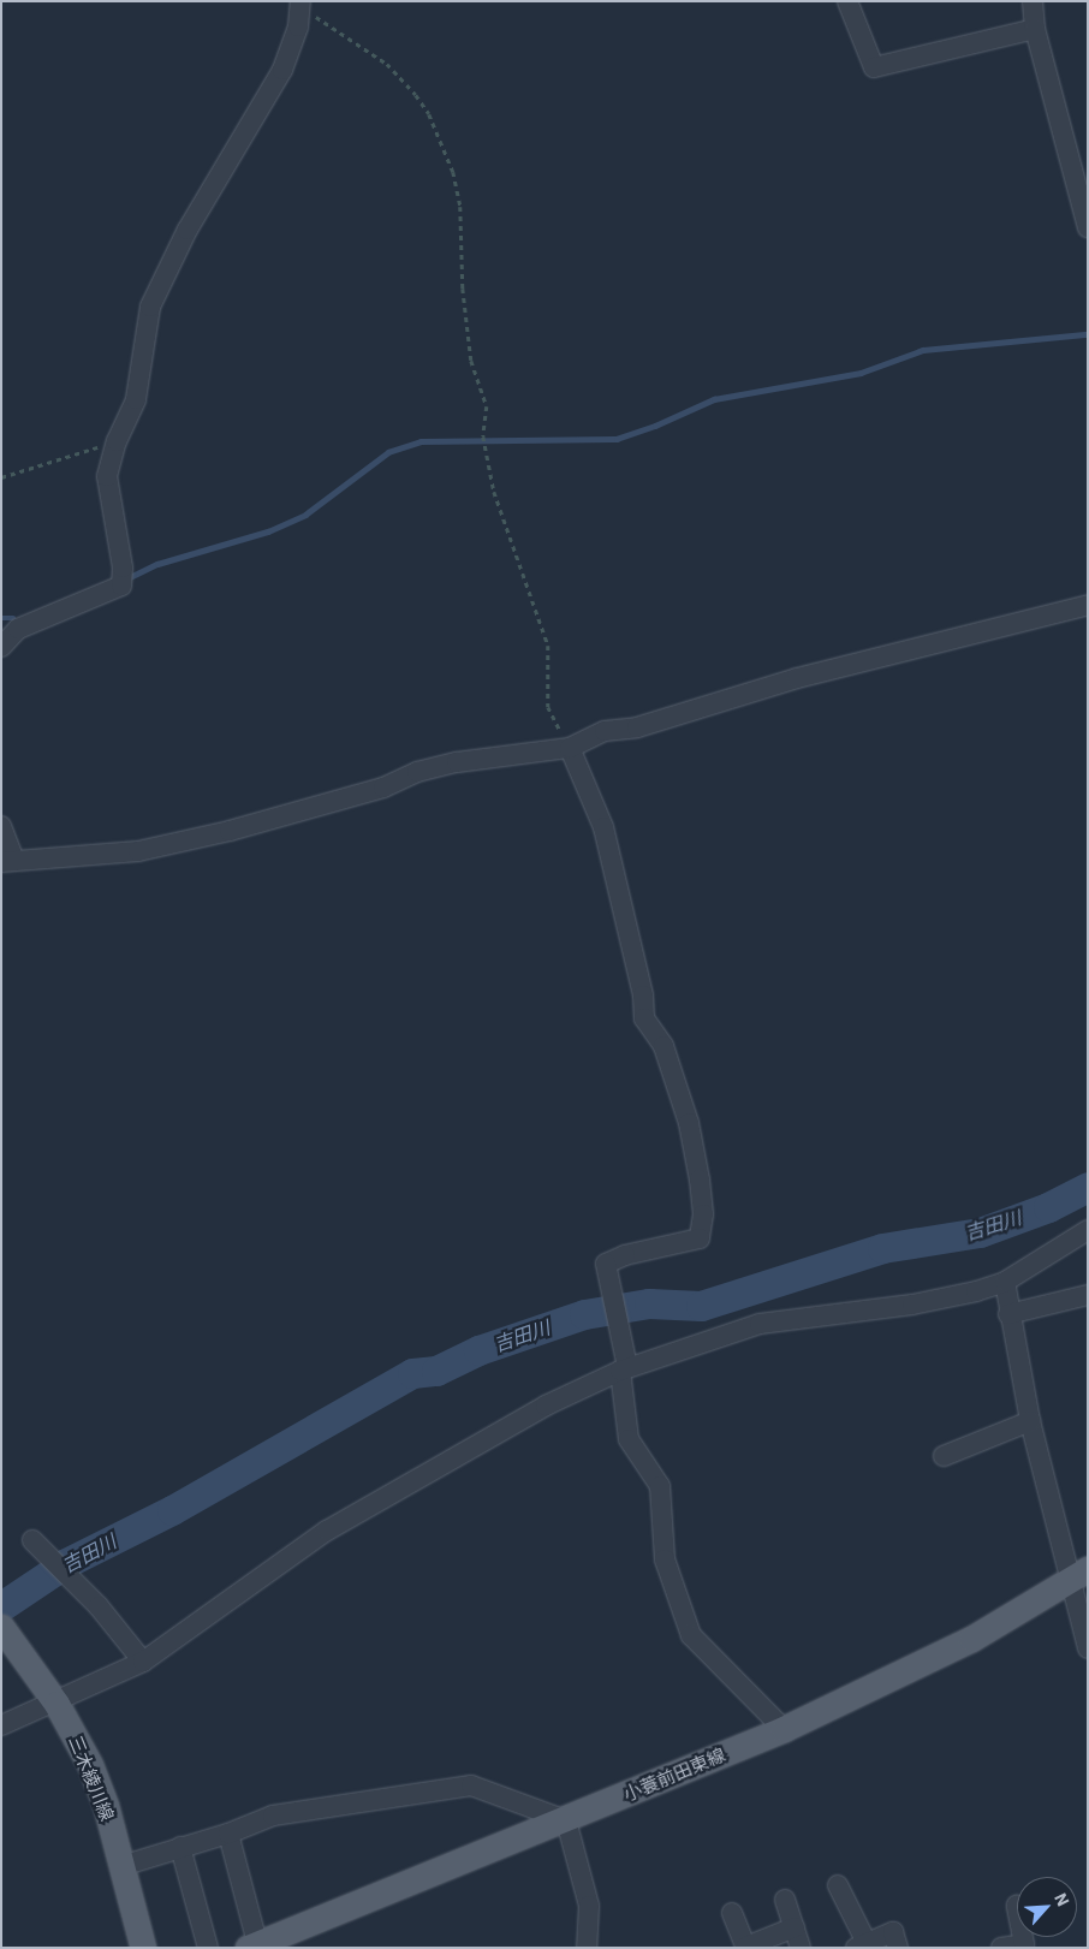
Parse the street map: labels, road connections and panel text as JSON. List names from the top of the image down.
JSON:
{
  "streets": {
    "main road": ["小蓑前田東線", "三木綾川線"]
  },
  "water": ["吉田川"],
  "north": "top right"
}
